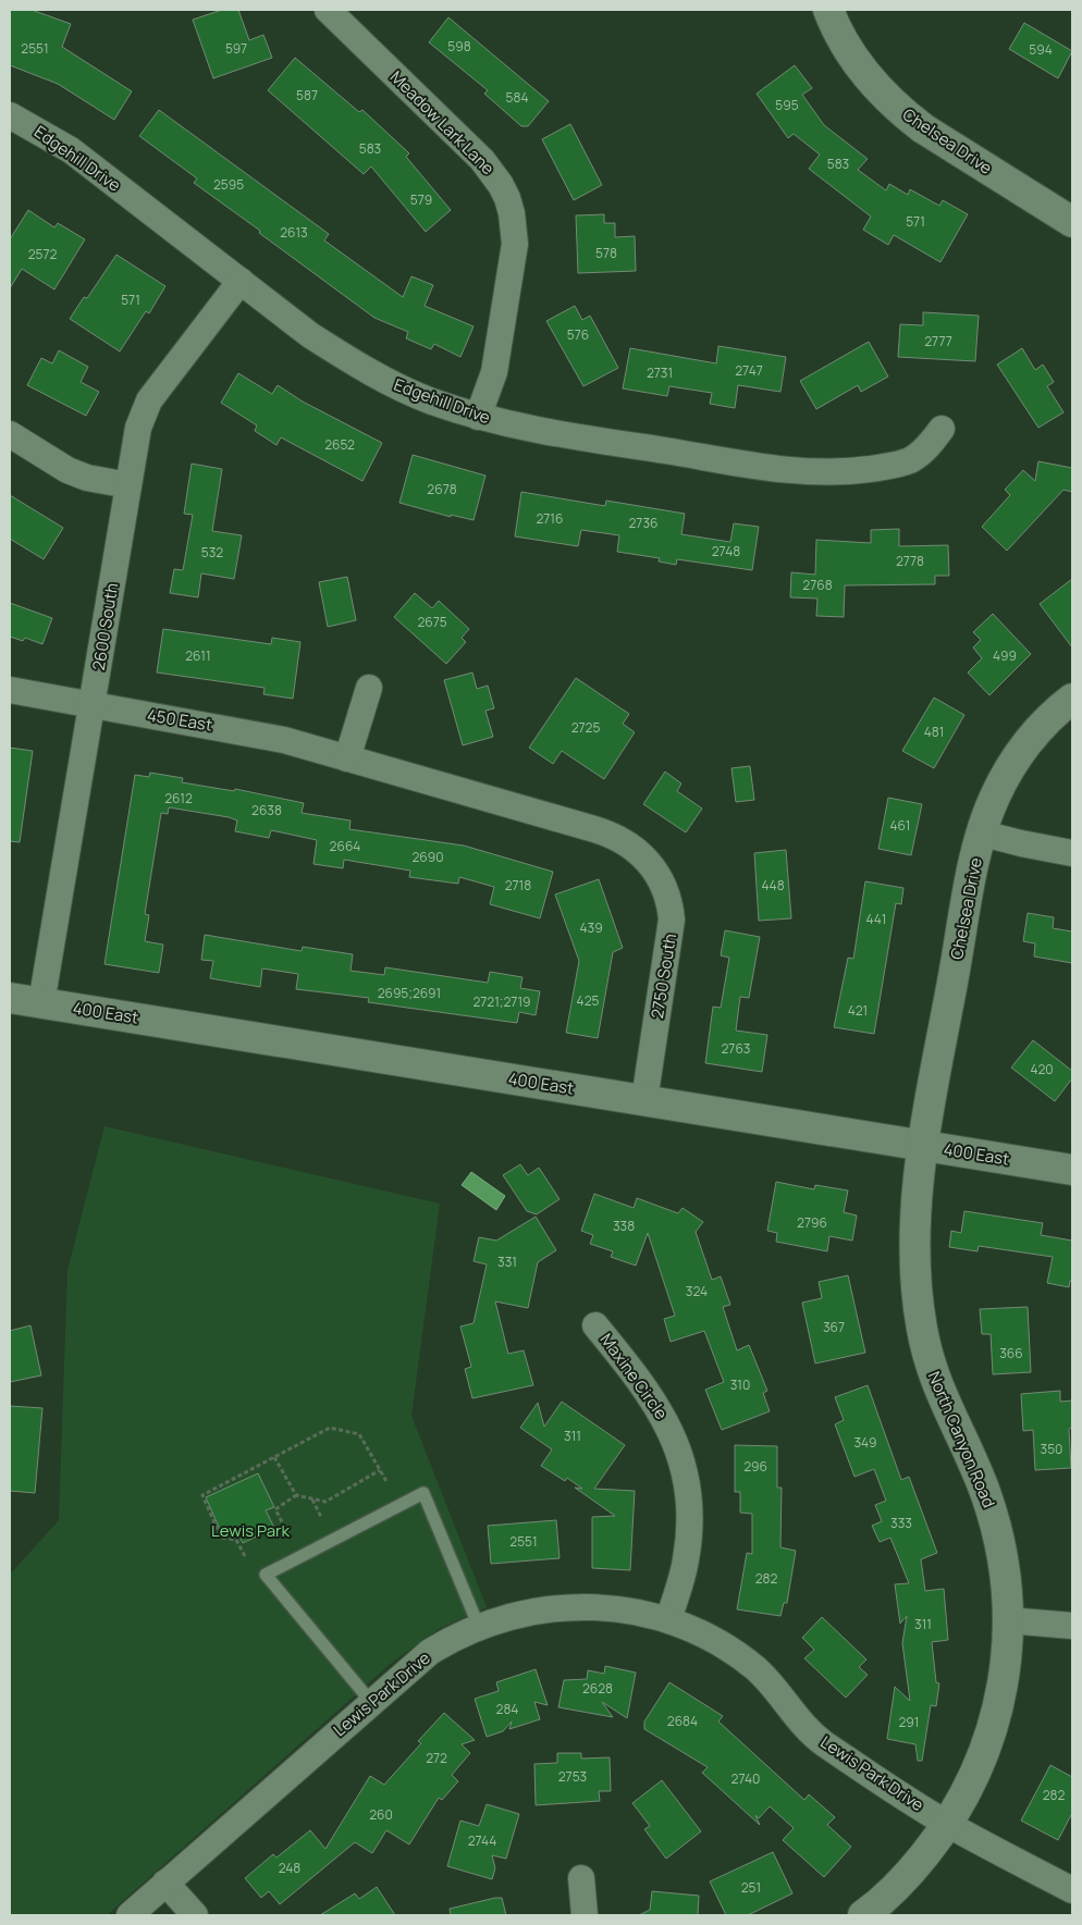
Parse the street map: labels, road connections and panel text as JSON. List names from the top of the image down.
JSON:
{
  "streets": {
    "street": [
      "Meadow Lark Lane",
      "Chelsea Drive",
      "Edgehill Drive",
      "2600 South",
      "450 East",
      "2750 South",
      "400 East",
      "Maxine Circle",
      "North Canyon Road",
      "Lewis Park Drive"
    ]
  },
  "crossings": [
    ["Meadow Lark Lane", "Edgehill Drive"],
    ["Chelsea Drive", "400 East"],
    ["Chelsea Drive", "North Canyon Road"],
    ["Edgehill Drive", "2600 South"],
    ["2600 South", "450 East"],
    ["2600 South", "400 East"],
    ["450 East", "2750 South"],
    ["2750 South", "400 East"],
    ["400 East", "North Canyon Road"],
    ["Maxine Circle", "Lewis Park Drive"],
    ["North Canyon Road", "Lewis Park Drive"]
  ],
  "parks": ["Lewis Park"],
  "house_numbers": [
    "598",
    "2551",
    "597",
    "594",
    "587",
    "584",
    "595",
    "583",
    "583",
    "2595",
    "579",
    "571",
    "2613",
    "578",
    "2572",
    "571",
    "576",
    "2777",
    "2747",
    "2731",
    "2652",
    "2678",
    "2716",
    "2736",
    "2748",
    "532",
    "2778",
    "2768",
    "2675",
    "2611",
    "499",
    "2725",
    "481",
    "2612",
    "2638",
    "461",
    "2664",
    "2690",
    "2718",
    "448",
    "441",
    "439",
    "2695;2691",
    "425",
    "2721;2719",
    "421",
    "2763",
    "420",
    "2796",
    "338",
    "331",
    "324",
    "367",
    "366",
    "310",
    "311",
    "349",
    "350",
    "296",
    "333",
    "2551",
    "282",
    "311",
    "2628",
    "284",
    "2684",
    "291",
    "272",
    "2753",
    "2740",
    "282",
    "260",
    "2744",
    "248",
    "251"
  ]
}
